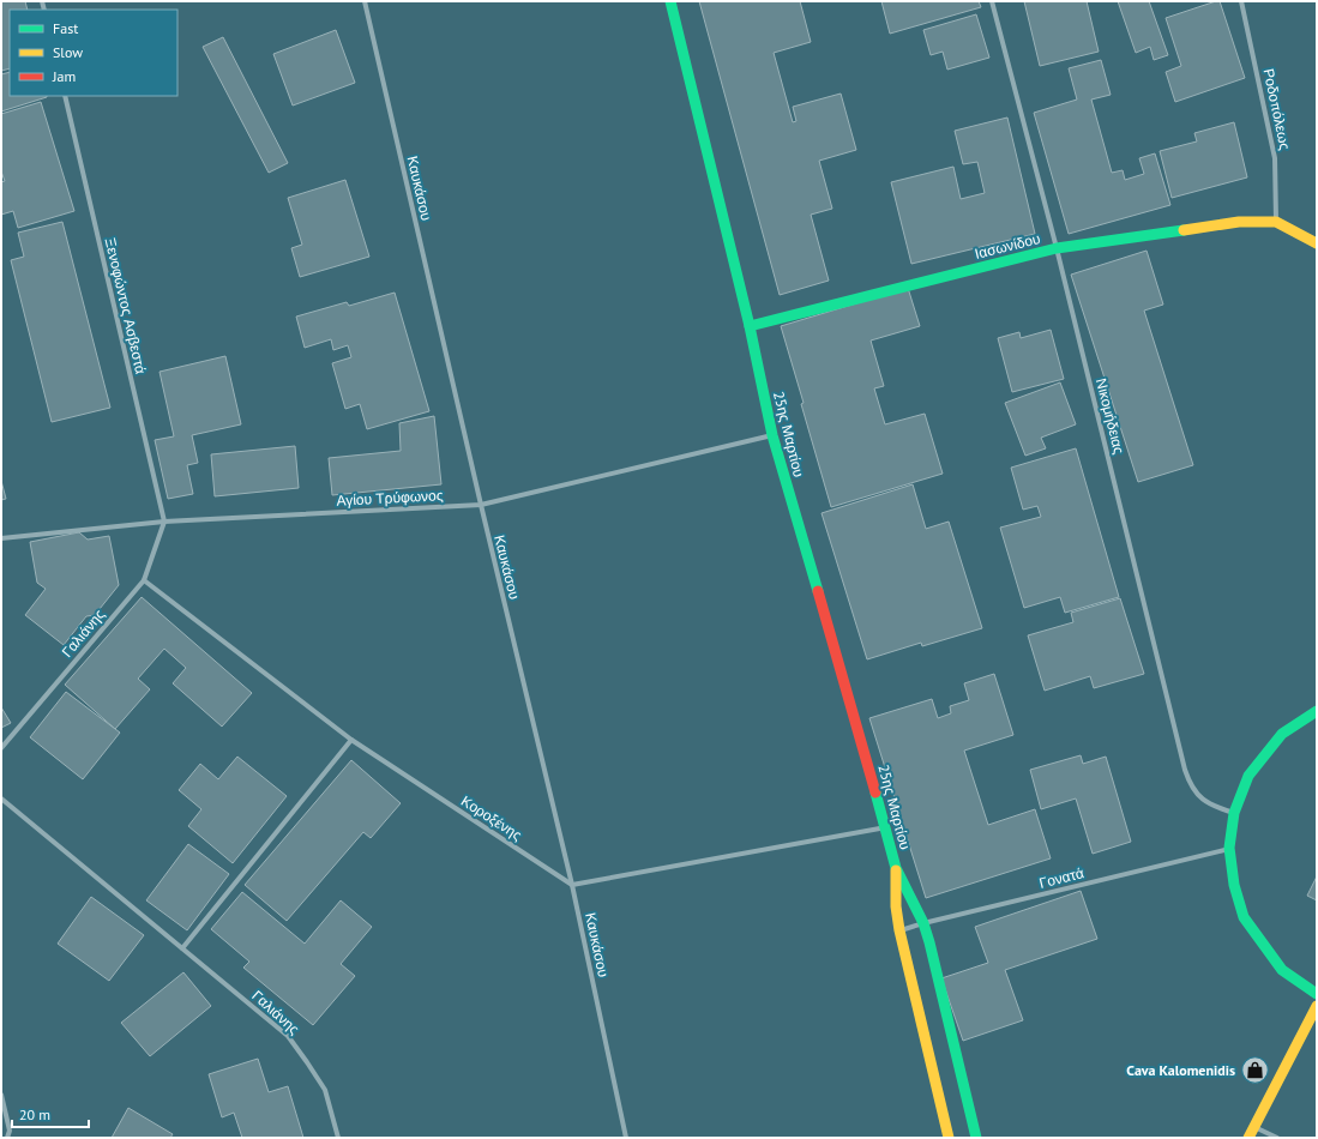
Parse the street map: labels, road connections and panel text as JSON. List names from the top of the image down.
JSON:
{
  "streets": {
    "main road": ["Ιασωνίδου", "25ης Μαρτίου"],
    "street": [
      "Ροδοπόλεως",
      "Καυκάσου",
      "Ξενοφώντος Ασβεστά",
      "Νικομήδειας",
      "Αγίου Τρύφωνος",
      "Γαλιάνης",
      "Κοροξένης",
      "Γονατά"
    ]
  },
  "crossings": [
    ["Ροδοπόλεως", "Ιασωνίδου"],
    ["Καυκάσου", "Αγίου Τρύφωνος"],
    ["Καυκάσου", "Κοροξένης"],
    ["Ιασωνίδου", "Νικομήδειας"],
    ["Ιασωνίδου", "25ης Μαρτίου"],
    ["Ξενοφώντος Ασβεστά", "Αγίου Τρύφωνος"],
    ["Ξενοφώντος Ασβεστά", "Γαλιάνης"],
    ["25ης Μαρτίου", "Αγίου Τρύφωνος"],
    ["25ης Μαρτίου", "Γονατά"],
    ["Αγίου Τρύφωνος", "Γαλιάνης"],
    ["Γαλιάνης", "Κοροξένης"]
  ],
  "places": {
    "shop": ["Cava Kalomenidis"]
  },
  "legend": ["Fast", "Slow", "Jam"],
  "scale_bar": "20 m"
}
